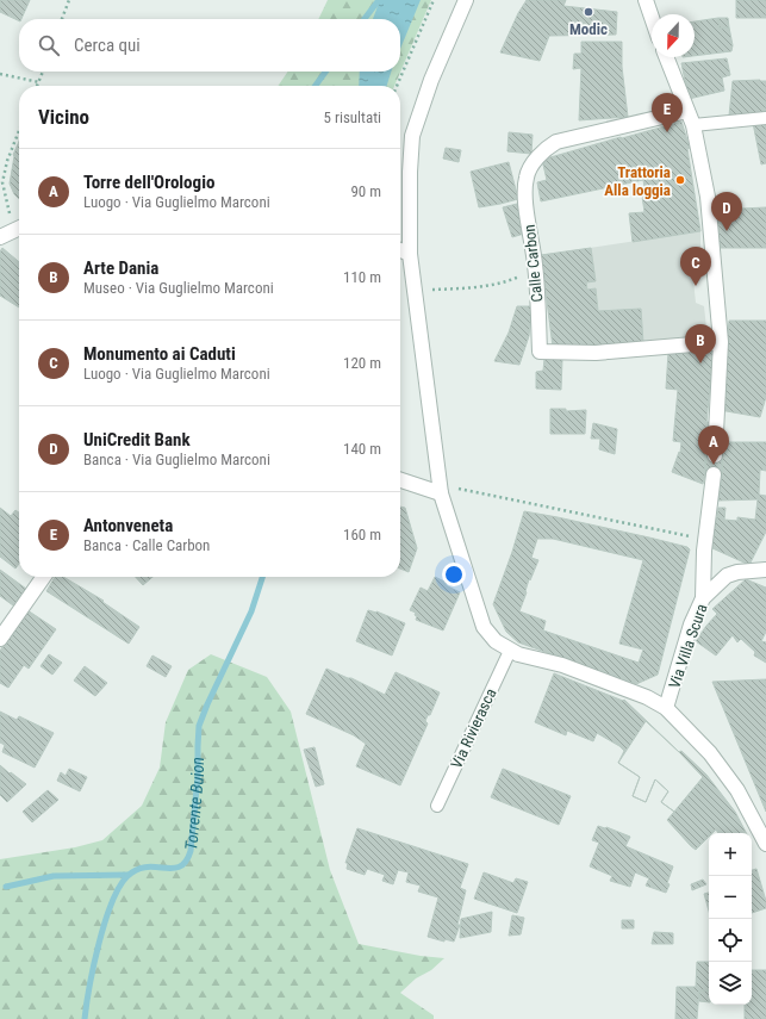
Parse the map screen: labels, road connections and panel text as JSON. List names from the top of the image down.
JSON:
{
  "streets": {
    "street": ["Calle Carbon", "Via Villa Scura"],
    "lane": ["Via Rivierasca"]
  },
  "water": ["Torrente Buion"],
  "places": ["Modic", "Trattoria Alla loggia"],
  "north": "bottom",
  "page": {
    "search": "Cerca qui",
    "heading": ["Vicino", "5 risultati"],
    "pins": [
      "E",
      "D",
      "C",
      "B",
      "A"
    ],
    "list": [
      {
        "mark": "A",
        "name": "Torre dell'Orologio",
        "note": "Luogo · Via Guglielmo Marconi",
        "value": "90 m"
      },
      {
        "mark": "B",
        "name": "Arte Dania",
        "note": "Museo · Via Guglielmo Marconi",
        "value": "110 m"
      },
      {
        "mark": "C",
        "name": "Monumento ai Caduti",
        "note": "Luogo · Via Guglielmo Marconi",
        "value": "120 m"
      },
      {
        "mark": "D",
        "name": "UniCredit Bank",
        "note": "Banca · Via Guglielmo Marconi",
        "value": "140 m"
      },
      {
        "mark": "E",
        "name": "Antonveneta",
        "note": "Banca · Calle Carbon",
        "value": "160 m"
      }
    ],
    "map_buttons": ["+", "−"]
  }
}
